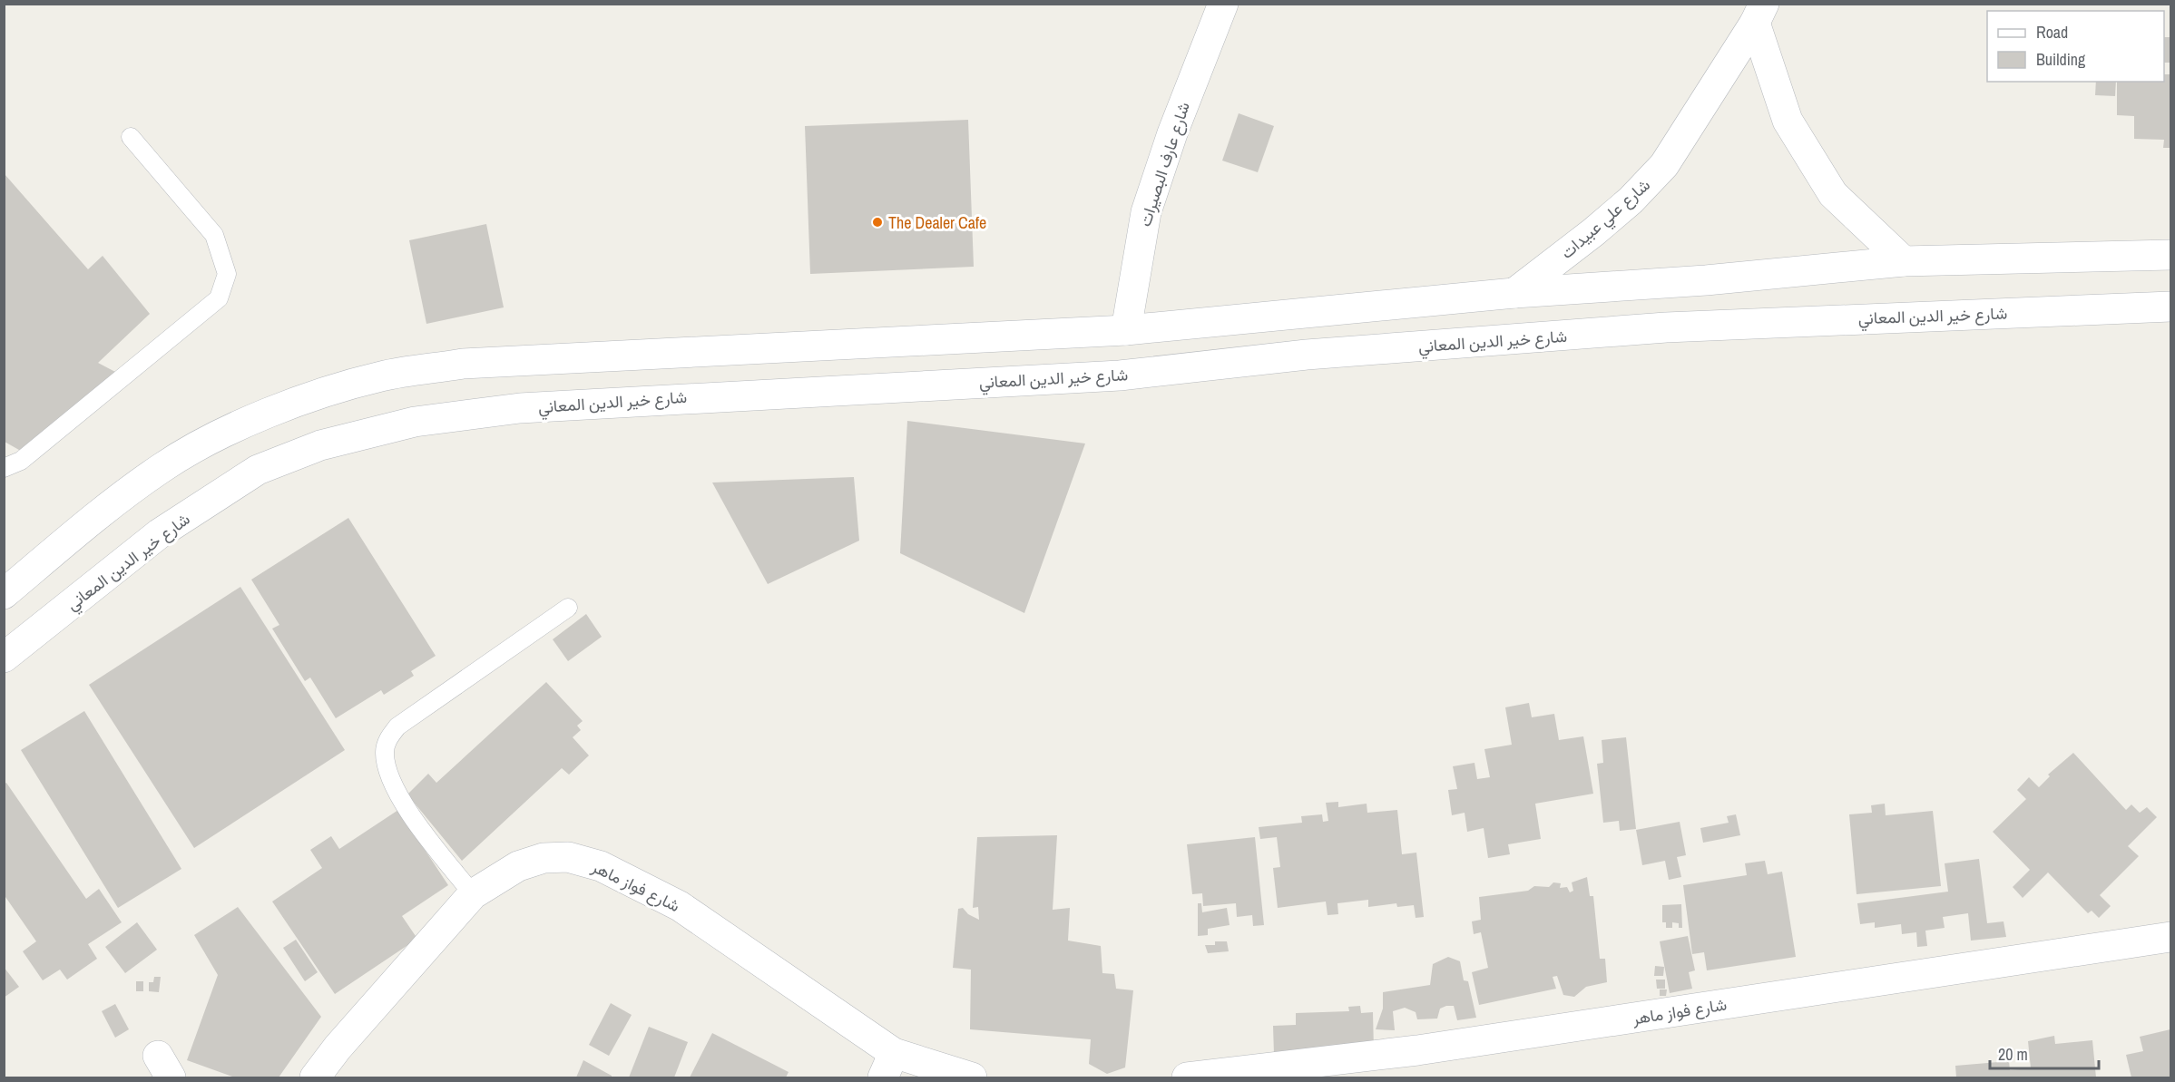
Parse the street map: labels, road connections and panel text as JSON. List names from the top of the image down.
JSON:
{
  "streets": {
    "street": [
      "شارع عارف البصيرات",
      "شارع علي عبيدات",
      "شارع خير الدين المعاني",
      "شارع فواز ماهر"
    ]
  },
  "places": ["The Dealer Cafe"],
  "legend": ["Road", "Building"],
  "scale_bar": "20 m"
}
